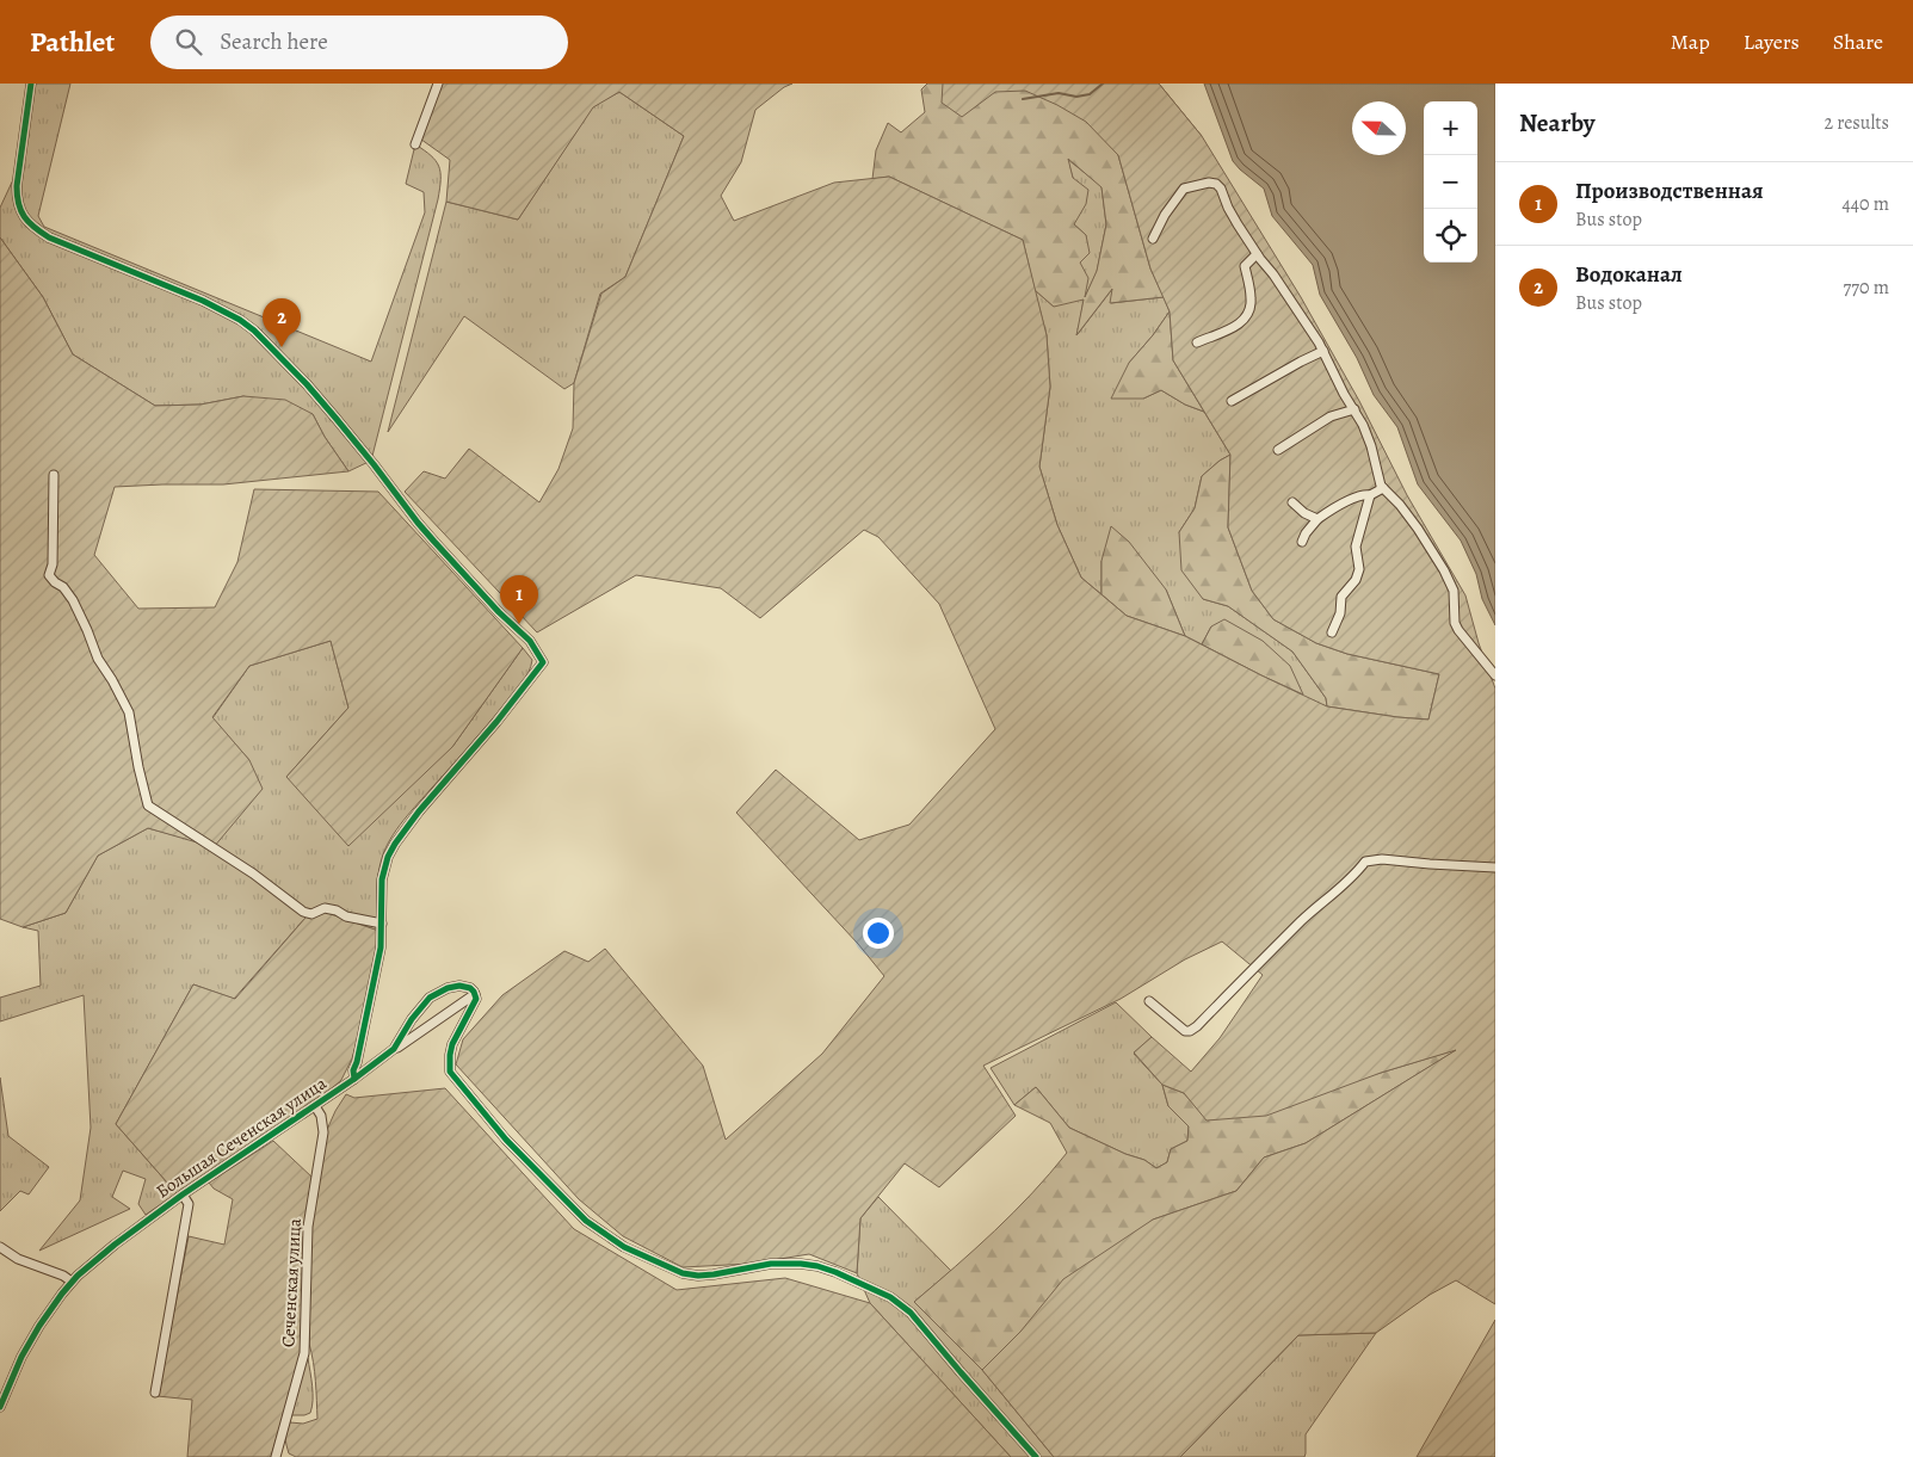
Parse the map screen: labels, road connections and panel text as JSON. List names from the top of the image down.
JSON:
{
  "streets": {
    "street": ["Большая Сеченская улица", "Сеченская улица"]
  },
  "crossings": [
    ["Большая Сеченская улица", "Сеченская улица"]
  ],
  "north": "left",
  "page": {
    "header": "Pathlet",
    "search": "Search here",
    "nav": ["Map", "Layers", "Share"],
    "heading": ["Nearby", "2 results"],
    "map_buttons": ["+", "−"],
    "list": [
      {
        "mark": "1",
        "name": "Производственная",
        "note": "Bus stop",
        "value": "440 m"
      },
      {
        "mark": "2",
        "name": "Водоканал",
        "note": "Bus stop",
        "value": "770 m"
      }
    ],
    "pins": ["2", "1"]
  }
}
